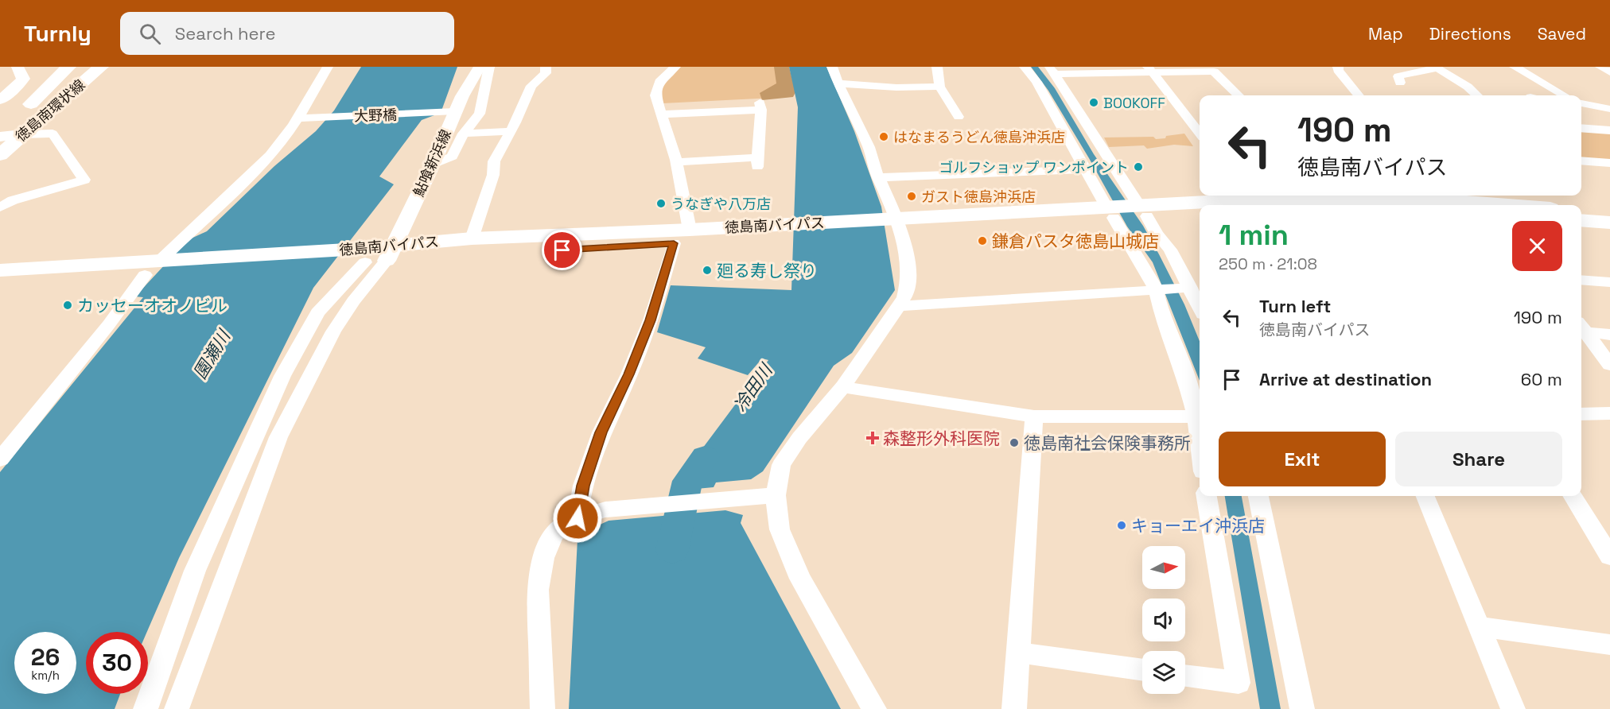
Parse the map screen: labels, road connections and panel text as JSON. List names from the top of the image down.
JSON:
{
  "streets": {
    "highway": ["徳島南環状線", "徳島南バイパス"],
    "main road": ["鮎喰新浜線"],
    "street": ["大野橋"]
  },
  "crossings": [
    ["大野橋", "鮎喰新浜線"],
    ["鮎喰新浜線", "徳島南バイパス"]
  ],
  "water": ["園瀬川", "冷田川"],
  "places": {
    "other": [
      "BOOKOFF",
      "はなまるうどん徳島沖浜店",
      "ゴルフショップ ワンポイント",
      "ガスト徳島沖浜店",
      "うなぎや八万店",
      "鎌倉パスタ徳島山城店",
      "廻る寿し祭り",
      "カッセーオオノビル",
      "徳島南社会保険事務所",
      "キョーエイ沖浜店"
    ],
    "health": ["森整形外科医院"]
  },
  "north": "right",
  "page": {
    "header": "Turnly",
    "search": "Search here",
    "nav": ["Map", "Directions", "Saved"],
    "turn": ["190 m", "徳島南バイパス"],
    "heading": ["1 min", "250 m · 21:08"],
    "list": [
      {
        "name": "Turn left",
        "note": "徳島南バイパス",
        "value": "190 m"
      },
      {
        "name": "Arrive at destination",
        "value": "60 m"
      }
    ],
    "buttons": ["Exit", "Share"],
    "speed": "26 km/h",
    "limit": "30"
  }
}
